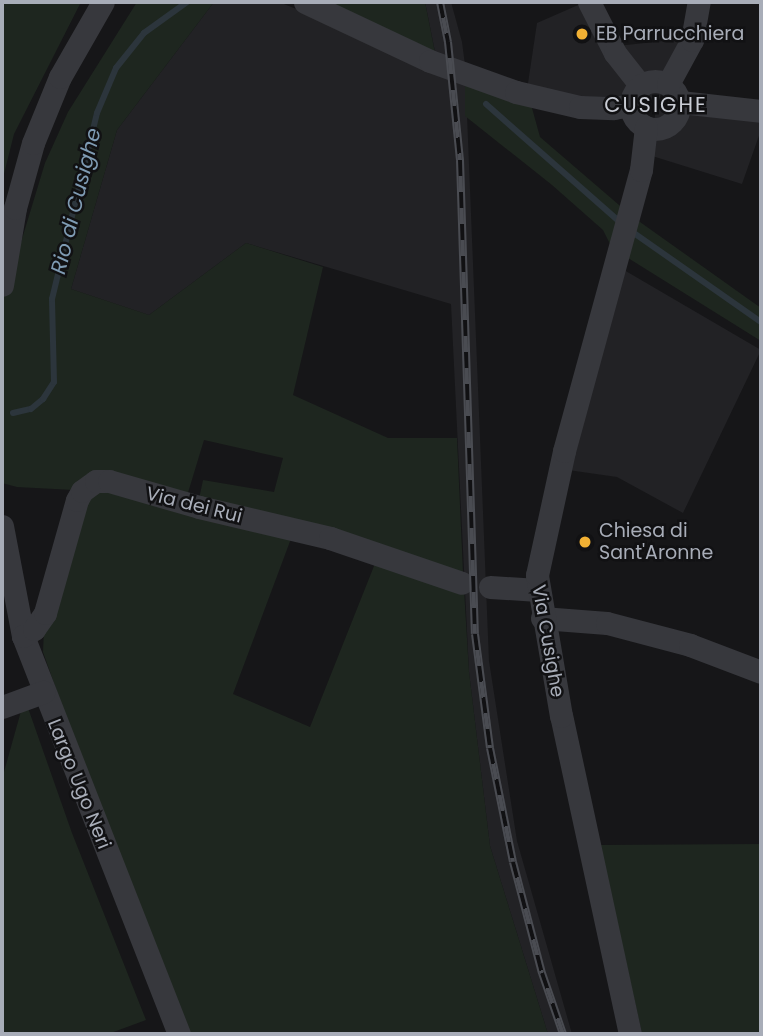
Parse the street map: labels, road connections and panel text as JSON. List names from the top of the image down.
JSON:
{
  "streets": {
    "street": ["Via dei Rui", "Via Cusighe", "Largo Ugo Neri"]
  },
  "crossings": [
    ["Via dei Rui", "Largo Ugo Neri"]
  ],
  "districts": ["CUSIGHE"],
  "water": ["Rio di Cusighe"],
  "places": ["EB Parrucchiera", "Chiesa di Sant'Aronne"]
}
